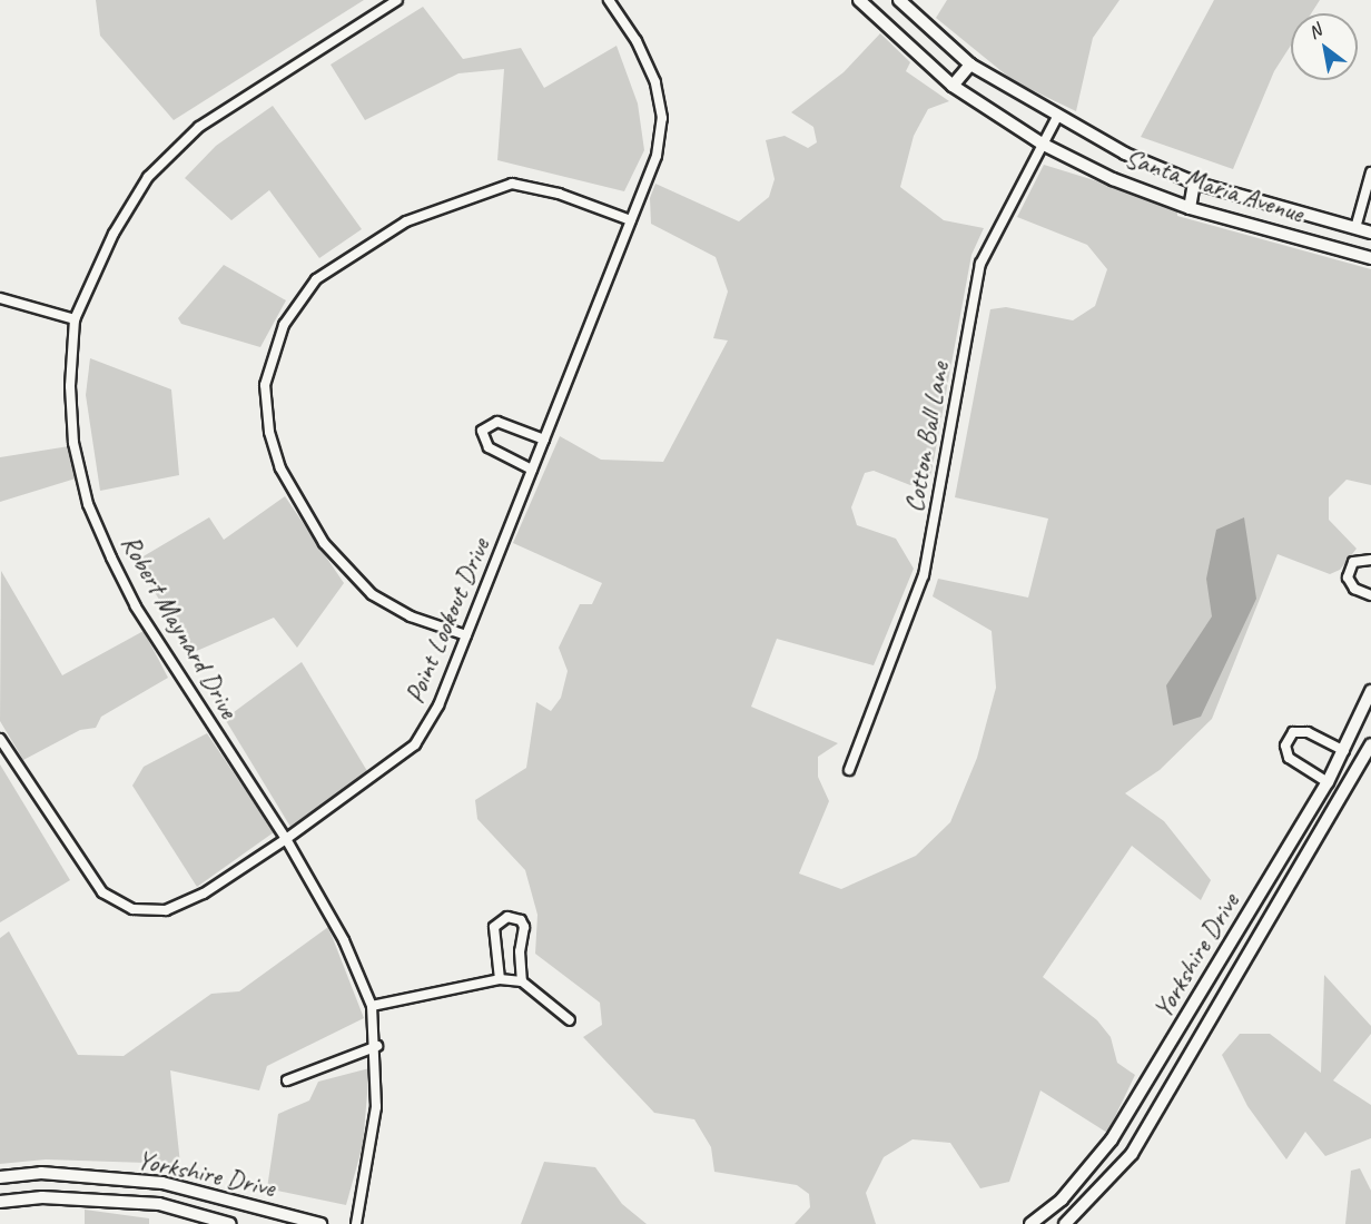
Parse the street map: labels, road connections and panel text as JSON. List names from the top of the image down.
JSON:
{
  "streets": {
    "street": [
      "Santa Maria Avenue",
      "Cotton Ball Lane",
      "Point Lookout Drive",
      "Robert Maynard Drive",
      "Yorkshire Drive"
    ]
  },
  "crossings": [
    ["Santa Maria Avenue", "Cotton Ball Lane"],
    ["Point Lookout Drive", "Robert Maynard Drive"]
  ],
  "north": "top left"
}
